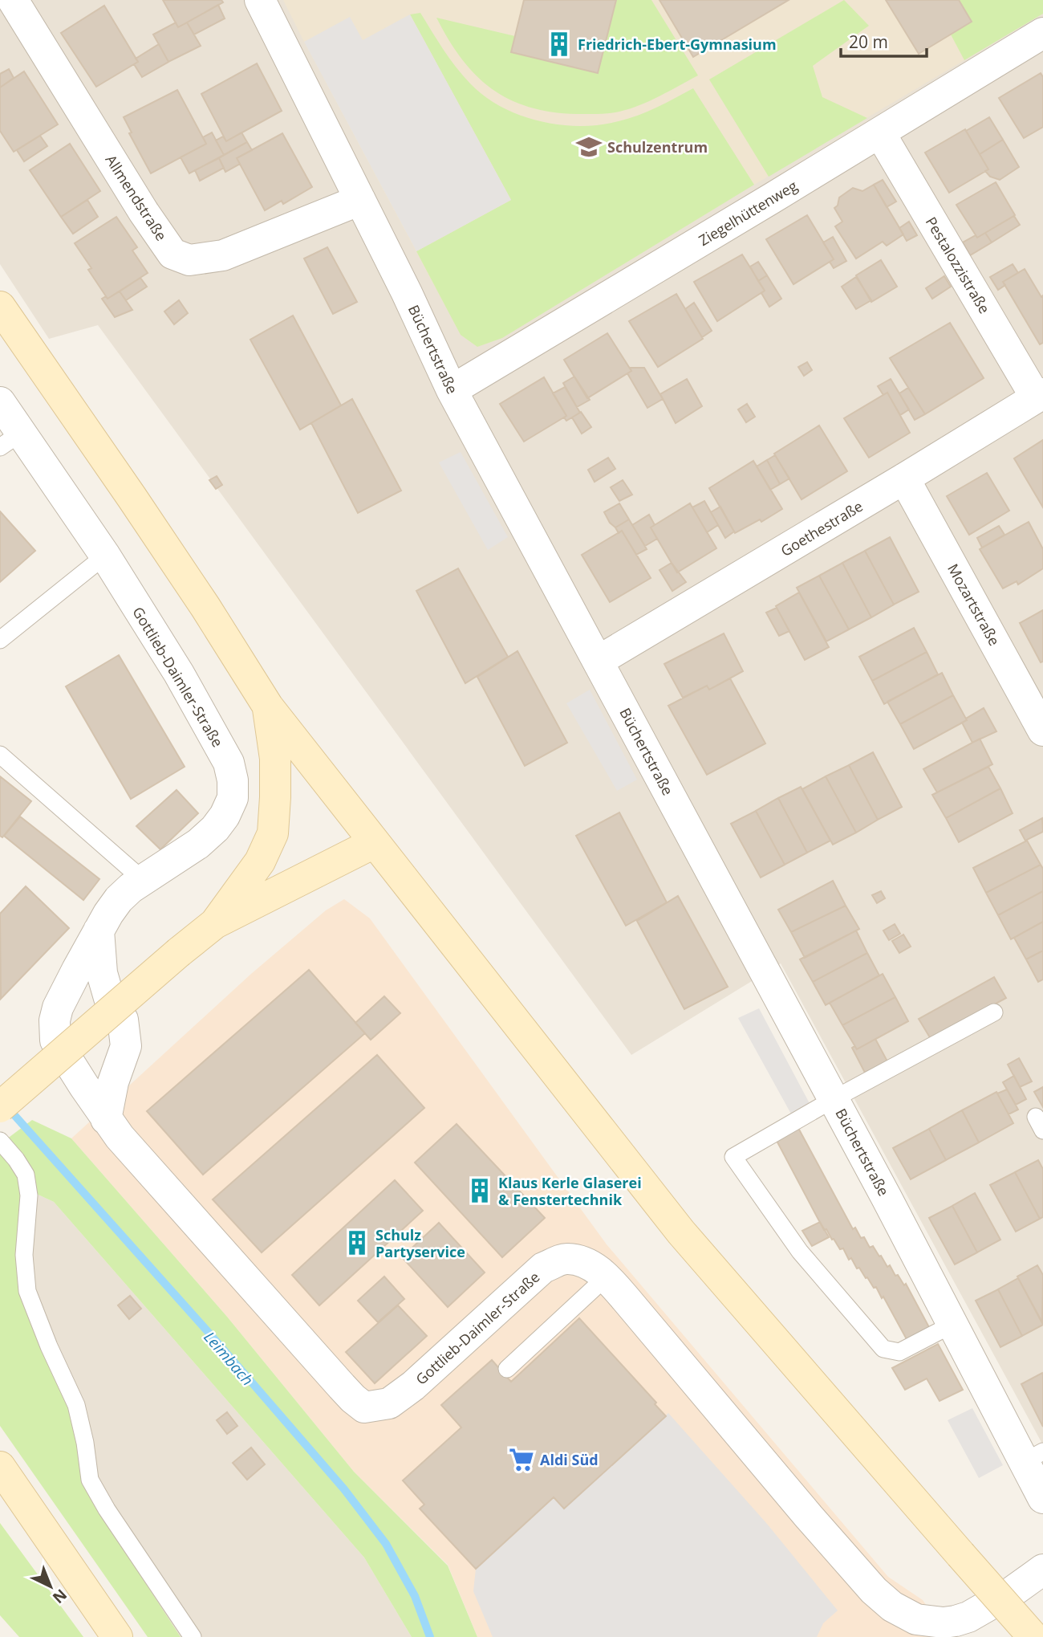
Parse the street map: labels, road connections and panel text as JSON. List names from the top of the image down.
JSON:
{
  "streets": {
    "street": [
      "Allmendstraße",
      "Ziegelhüttenweg",
      "Pestalozzistraße",
      "Büchertstraße",
      "Goethestraße",
      "Mozartstraße",
      "Gottlieb-Daimler-Straße"
    ]
  },
  "crossings": [
    ["Allmendstraße", "Büchertstraße"],
    ["Ziegelhüttenweg", "Pestalozzistraße"],
    ["Ziegelhüttenweg", "Büchertstraße"],
    ["Pestalozzistraße", "Goethestraße"],
    ["Büchertstraße", "Goethestraße"],
    ["Goethestraße", "Mozartstraße"]
  ],
  "water": ["Leimbach"],
  "places": {
    "building": ["Friedrich-Ebert-Gymnasium", "Klaus Kerle Glaserei & Fenstertechnik", "Schulz Partyservice"],
    "school or university": ["Schulzentrum"],
    "supermarket": ["Aldi Süd"]
  },
  "scale_bar": "20 m",
  "north": "bottom right"
}
